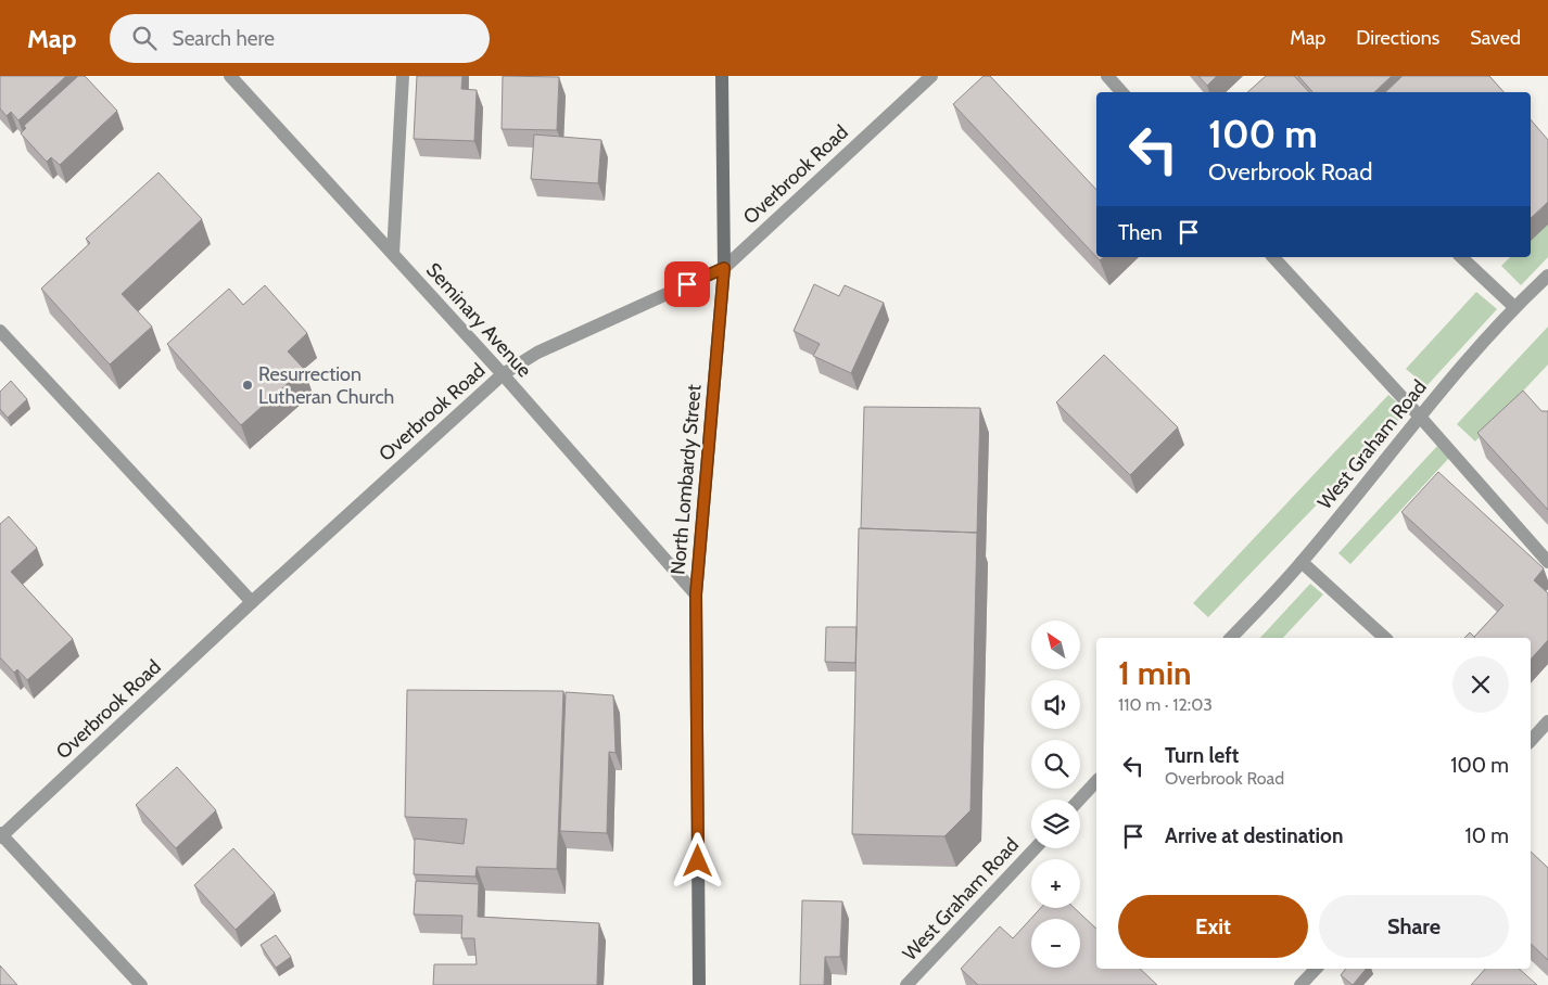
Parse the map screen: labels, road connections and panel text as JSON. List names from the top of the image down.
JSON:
{
  "streets": {
    "main road": ["North Lombardy Street"],
    "street": ["Overbrook Road", "Seminary Avenue", "West Graham Road"]
  },
  "crossings": [
    ["Overbrook Road", "Seminary Avenue"],
    ["Overbrook Road", "North Lombardy Street"],
    ["Seminary Avenue", "North Lombardy Street"]
  ],
  "places": ["Resurrection Lutheran Church"],
  "north": "top left",
  "page": {
    "header": "Map",
    "search": "Search here",
    "nav": ["Map", "Directions", "Saved"],
    "turn": ["100 m", "Overbrook Road"],
    "then": "Then",
    "map_buttons": ["+", "−"],
    "heading": ["1 min", "110 m · 12:03"],
    "list": [
      {
        "name": "Turn left",
        "note": "Overbrook Road",
        "value": "100 m"
      },
      {
        "name": "Arrive at destination",
        "value": "10 m"
      }
    ],
    "buttons": ["Exit", "Share"]
  }
}
